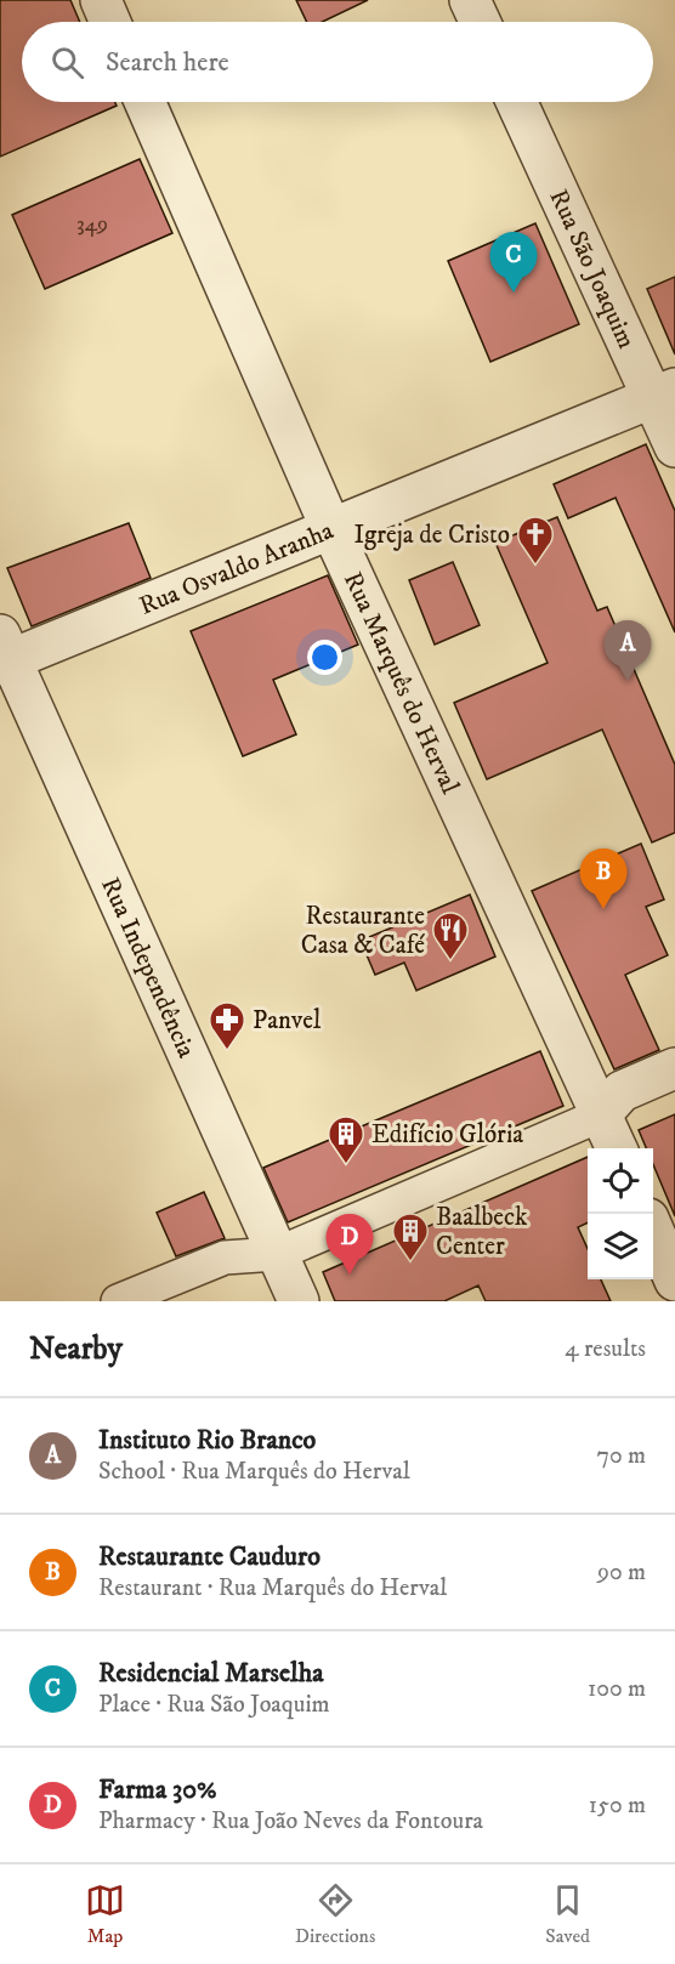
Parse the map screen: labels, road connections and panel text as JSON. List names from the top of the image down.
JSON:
{
  "streets": {
    "street": [
      "Rua São Joaquim",
      "Rua Osvaldo Aranha",
      "Rua Marquês do Herval",
      "Rua Independência"
    ]
  },
  "crossings": [
    ["Rua São Joaquim", "Rua Osvaldo Aranha"],
    ["Rua Osvaldo Aranha", "Rua Marquês do Herval"],
    ["Rua Osvaldo Aranha", "Rua Independência"]
  ],
  "places": {
    "church": ["Igreja de Cristo"],
    "restaurant": ["Restaurante Casa & Café"],
    "pharmacy": ["Panvel"],
    "building": ["Edifício Glória", "Baalbeck Center"]
  },
  "house_numbers": ["349"],
  "page": {
    "search": "Search here",
    "pins": [
      "C",
      "A",
      "B",
      "D"
    ],
    "heading": ["Nearby", "4 results"],
    "list": [
      {
        "mark": "A",
        "name": "Instituto Rio Branco",
        "note": "School · Rua Marquês do Herval",
        "value": "70 m"
      },
      {
        "mark": "B",
        "name": "Restaurante Cauduro",
        "note": "Restaurant · Rua Marquês do Herval",
        "value": "90 m"
      },
      {
        "mark": "C",
        "name": "Residencial Marselha",
        "note": "Place · Rua São Joaquim",
        "value": "100 m"
      },
      {
        "mark": "D",
        "name": "Farma 30%",
        "note": "Pharmacy · Rua João Neves da Fontoura",
        "value": "150 m"
      }
    ],
    "nav": ["Map", "Directions", "Saved"]
  }
}
